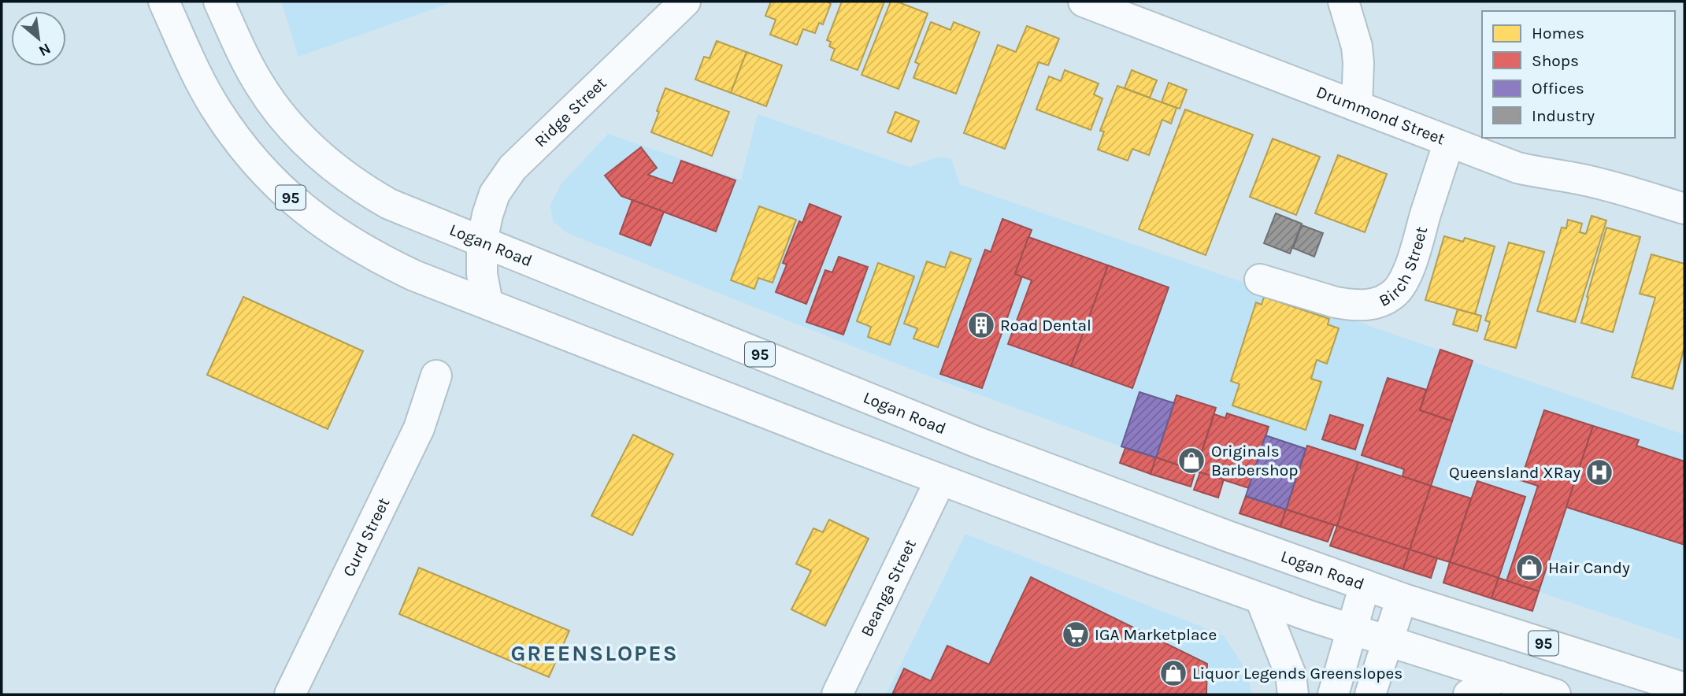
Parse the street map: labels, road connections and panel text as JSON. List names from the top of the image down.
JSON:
{
  "streets": {
    "main road": [
      "Ridge Street",
      "Drummond Street",
      "95",
      "Logan Road",
      "Birch Street",
      "Curd Street",
      "Beanga Street"
    ]
  },
  "crossings": [
    ["Ridge Street", "95"],
    ["Ridge Street", "Logan Road"],
    ["Drummond Street", "Birch Street"],
    ["95", "Beanga Street"]
  ],
  "districts": ["GREENSLOPES"],
  "places": {
    "building": ["Road Dental"],
    "shop": ["Originals Barbershop", "Hair Candy", "Liquor Legends Greenslopes"],
    "hospital": ["Queensland XRay"],
    "supermarket": ["IGA Marketplace"]
  },
  "legend": [
    "Homes",
    "Shops",
    "Offices",
    "Industry"
  ],
  "north": "bottom right"
}
